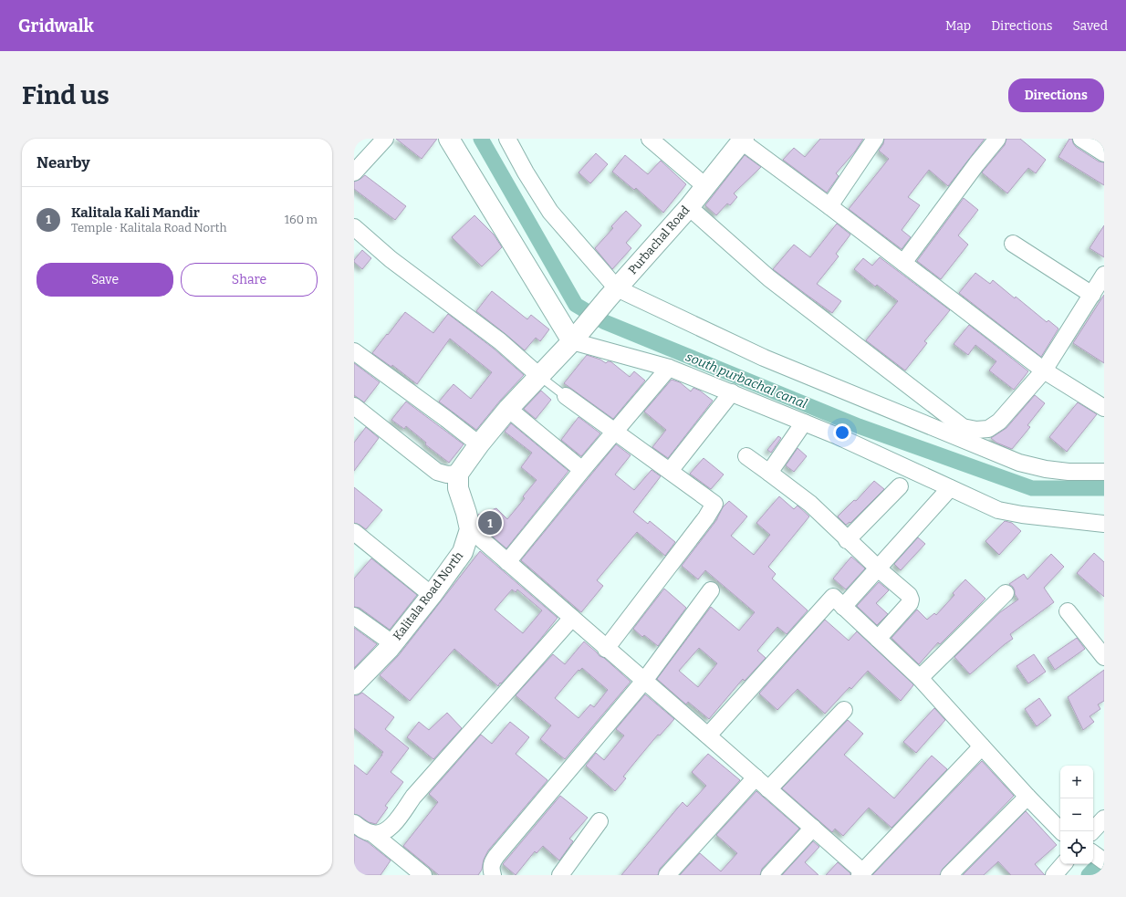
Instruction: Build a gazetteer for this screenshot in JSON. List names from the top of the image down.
{
  "streets": {
    "street": ["Purbachal Road", "Kalitala Road North"]
  },
  "water": ["south purbachal canal"],
  "page": {
    "header": "Gridwalk",
    "nav": ["Map", "Directions", "Saved"],
    "buttons": [
      "Directions",
      ["Save", "Share"]
    ],
    "title": "Find us",
    "heading": "Nearby",
    "list": [
      {
        "mark": "1",
        "name": "Kalitala Kali Mandir",
        "note": "Temple · Kalitala Road North",
        "value": "160 m"
      }
    ],
    "pins": "1",
    "map_buttons": ["+", "−"]
  }
}
